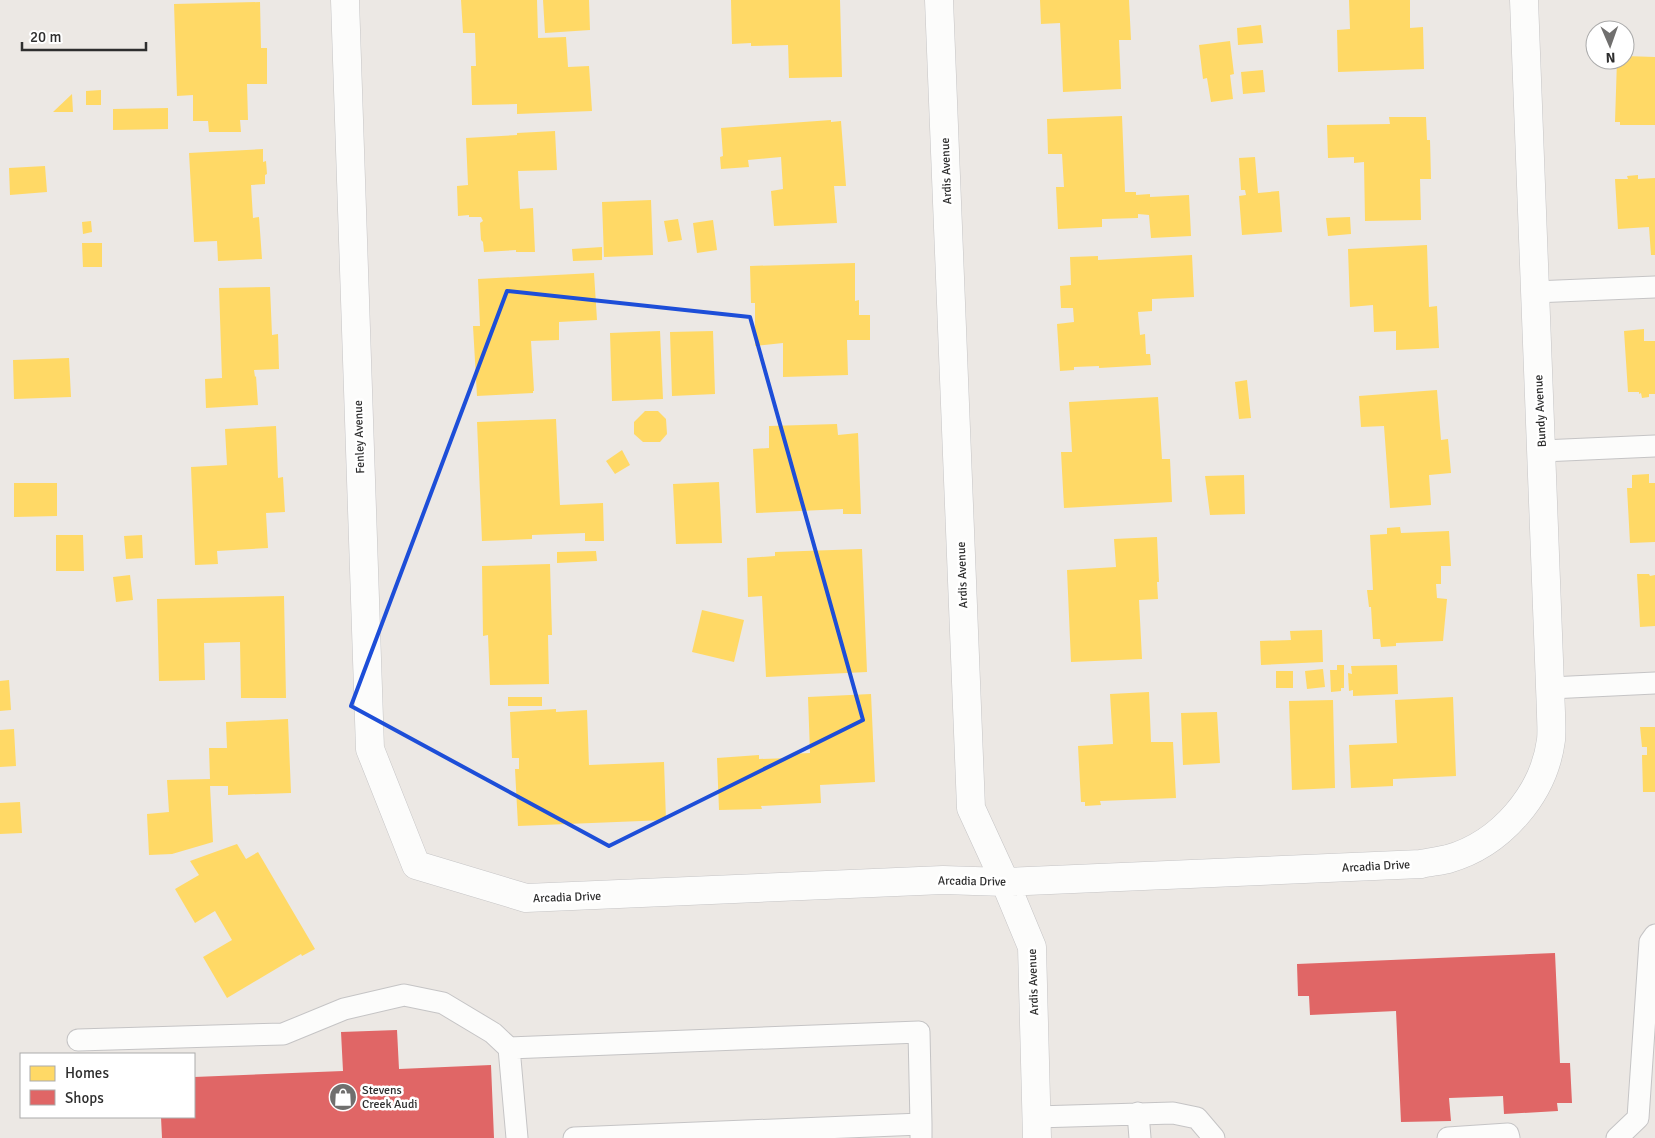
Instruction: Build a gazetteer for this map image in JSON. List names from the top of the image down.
{
  "streets": {
    "street": [
      "Ardis Avenue",
      "Bundy Avenue",
      "Fenley Avenue",
      "Arcadia Drive"
    ]
  },
  "crossings": [
    ["Ardis Avenue", "Arcadia Drive"],
    ["Bundy Avenue", "Arcadia Drive"],
    ["Fenley Avenue", "Arcadia Drive"]
  ],
  "places": {
    "shop": ["Stevens Creek Audi"]
  },
  "legend": ["Homes", "Shops"],
  "scale_bar": "20 m",
  "north": "bottom"
}
